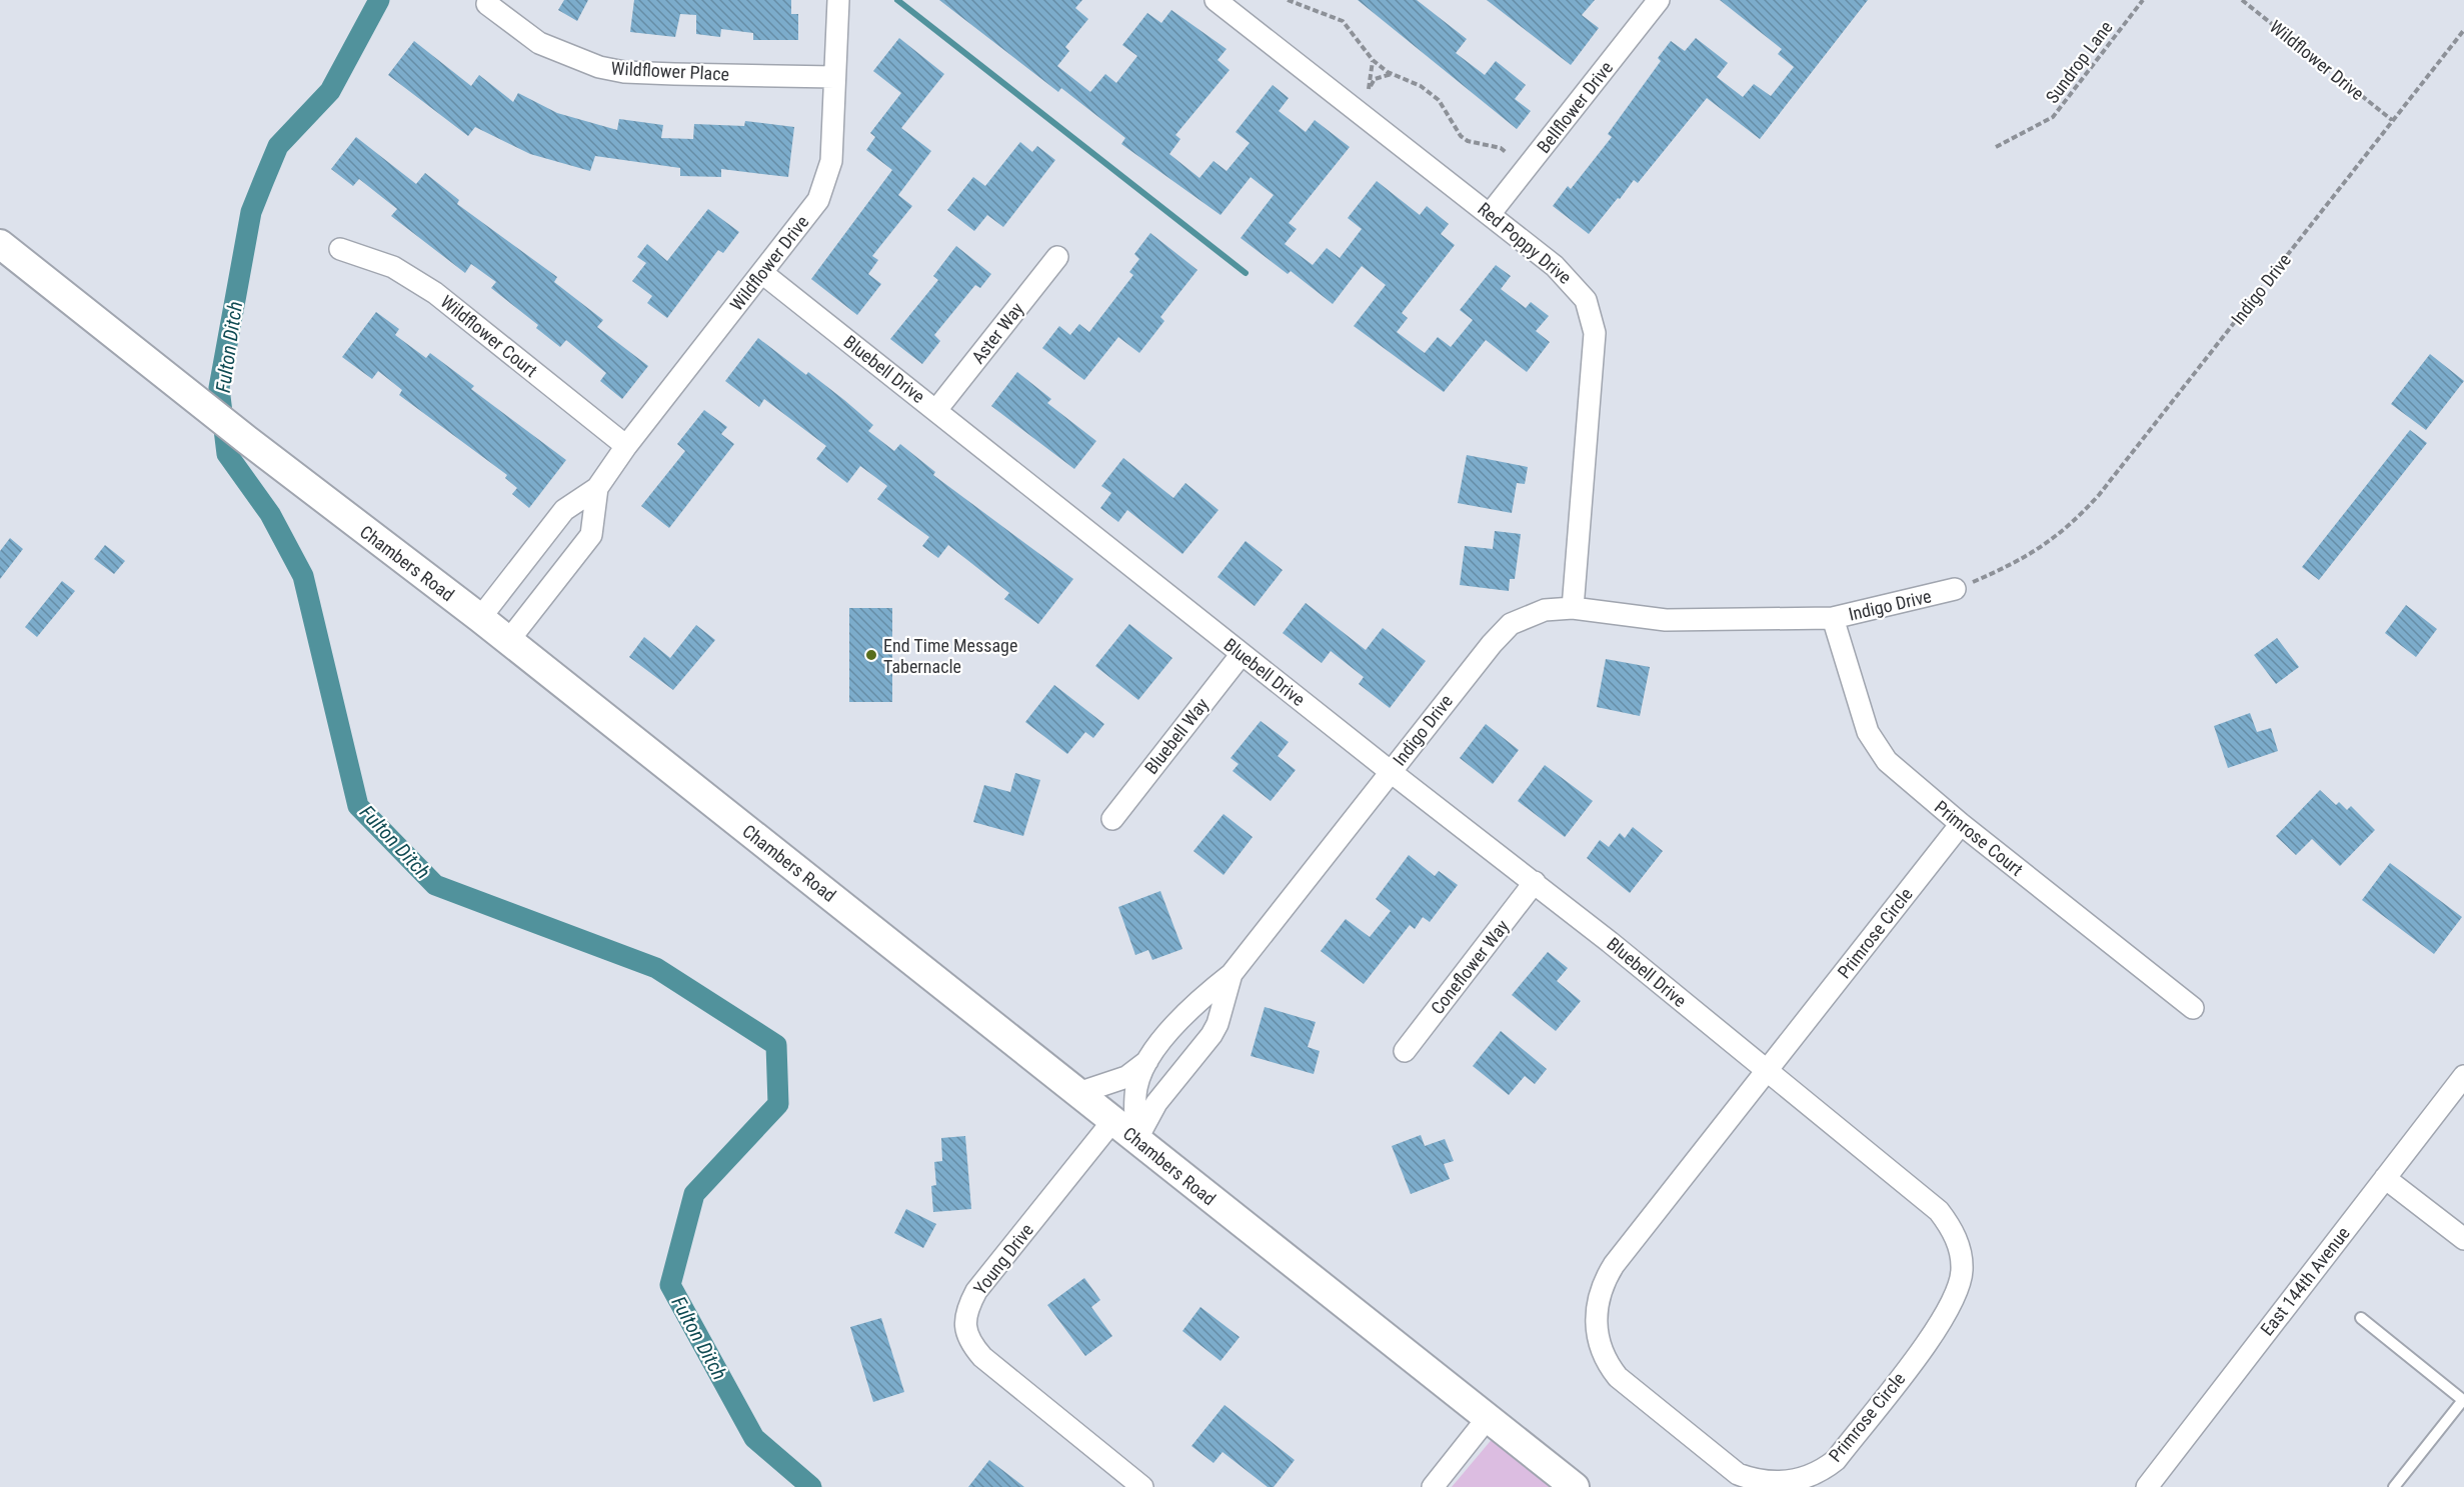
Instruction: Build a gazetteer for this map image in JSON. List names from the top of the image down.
{
  "streets": {
    "street": [
      "Wildflower Drive",
      "Wildflower Place",
      "Bellflower Drive",
      "Red Poppy Drive",
      "Indigo Drive",
      "Aster Way",
      "Wildflower Court",
      "Bluebell Drive",
      "Chambers Road",
      "Bluebell Way",
      "Primrose Court",
      "Primrose Circle",
      "Coneflower Way",
      "Young Drive",
      "East 144th Avenue"
    ],
    "path": ["Sundrop Lane"]
  },
  "crossings": [
    ["Wildflower Drive", "Wildflower Place"],
    ["Wildflower Drive", "Indigo Drive"],
    ["Wildflower Drive", "Wildflower Court"],
    ["Wildflower Drive", "Bluebell Drive"],
    ["Wildflower Drive", "Chambers Road"],
    ["Bellflower Drive", "Red Poppy Drive"],
    ["Red Poppy Drive", "Indigo Drive"],
    ["Indigo Drive", "Bluebell Drive"],
    ["Indigo Drive", "Chambers Road"],
    ["Indigo Drive", "Primrose Court"],
    ["Aster Way", "Bluebell Drive"],
    ["Bluebell Drive", "Bluebell Way"],
    ["Bluebell Drive", "Primrose Circle"],
    ["Bluebell Drive", "Coneflower Way"],
    ["Chambers Road", "Young Drive"],
    ["Primrose Court", "Primrose Circle"]
  ],
  "water": ["Fulton Ditch"],
  "places": ["End Time Message Tabernacle"]
}
